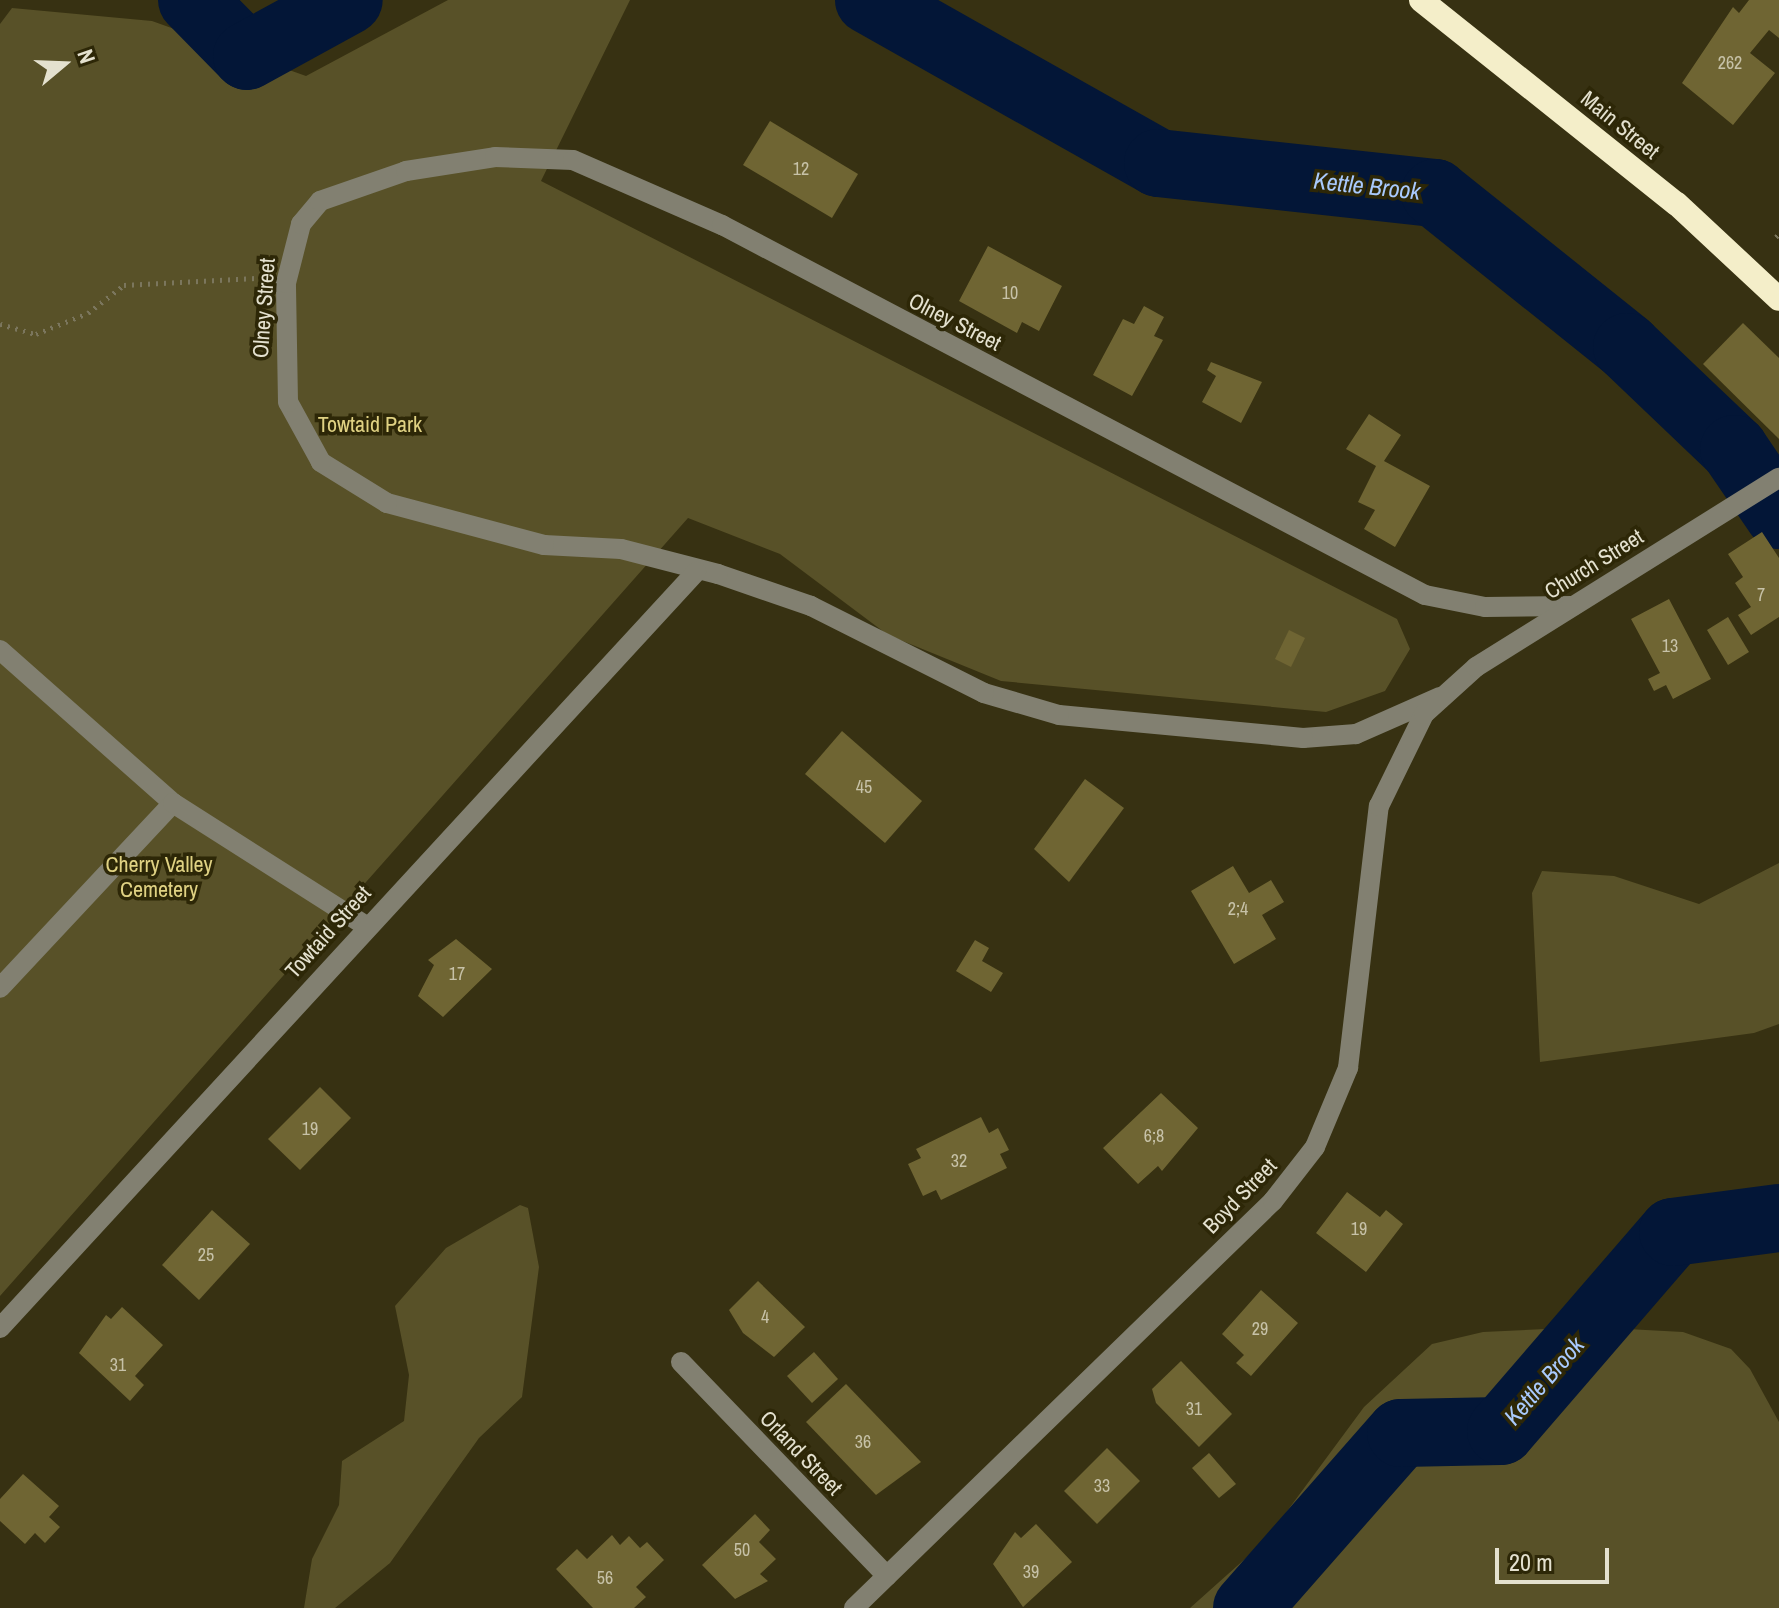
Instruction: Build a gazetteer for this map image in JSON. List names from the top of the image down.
{
  "streets": {
    "highway": ["Main Street"],
    "street": [
      "Olney Street",
      "Church Street",
      "Towtaid Street",
      "Boyd Street",
      "Orland Street"
    ]
  },
  "crossings": [
    ["Olney Street", "Church Street"],
    ["Olney Street", "Towtaid Street"],
    ["Olney Street", "Boyd Street"],
    ["Church Street", "Boyd Street"],
    ["Boyd Street", "Orland Street"]
  ],
  "water": ["Kettle Brook"],
  "parks": ["Towtaid Park", "Cherry Valley Cemetery"],
  "house_numbers": [
    "262",
    "12",
    "10",
    "7",
    "13",
    "45",
    "2;4",
    "17",
    "19",
    "6;8",
    "32",
    "19",
    "25",
    "4",
    "29",
    "31",
    "31",
    "36",
    "33",
    "50",
    "39",
    "56"
  ],
  "scale_bar": "20 m",
  "north": "right"
}
